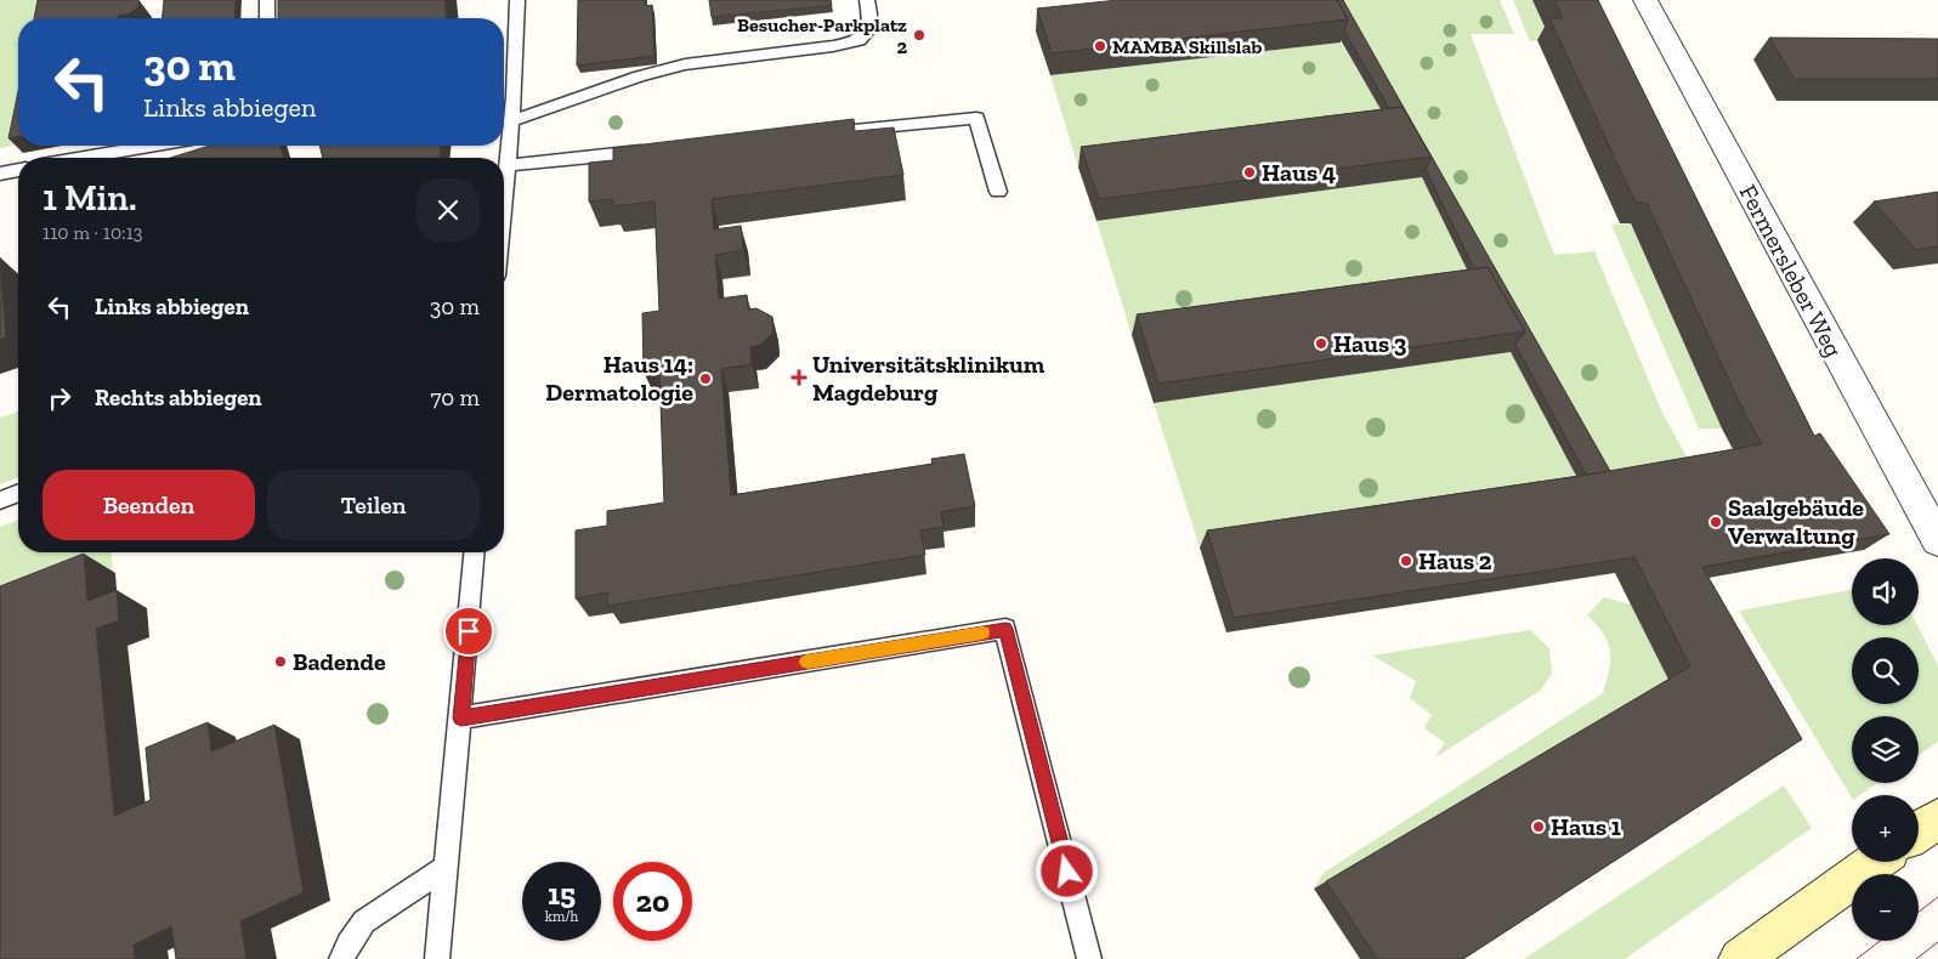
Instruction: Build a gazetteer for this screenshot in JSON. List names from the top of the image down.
{
  "streets": {
    "street": ["Fermersleber Weg"]
  },
  "places": {
    "other": [
      "Besucher-Parkplatz 2",
      "MAMBA Skillslab",
      "Haus 4",
      "Haus 3",
      "Haus 14: Dermatologie",
      "Saalgebäude Verwaltung",
      "Haus 2",
      "Badende",
      "Haus 1"
    ],
    "health": ["Universitätsklinikum Magdeburg"]
  },
  "page": {
    "turn": ["30 m", "Links abbiegen"],
    "heading": ["1 Min.", "110 m · 10:13"],
    "list": [
      {
        "name": "Links abbiegen",
        "value": "30 m"
      },
      {
        "name": "Rechts abbiegen",
        "value": "70 m"
      }
    ],
    "buttons": ["Beenden", "Teilen"],
    "map_buttons": ["+", "−"],
    "speed": "15 km/h",
    "limit": "20"
  }
}
